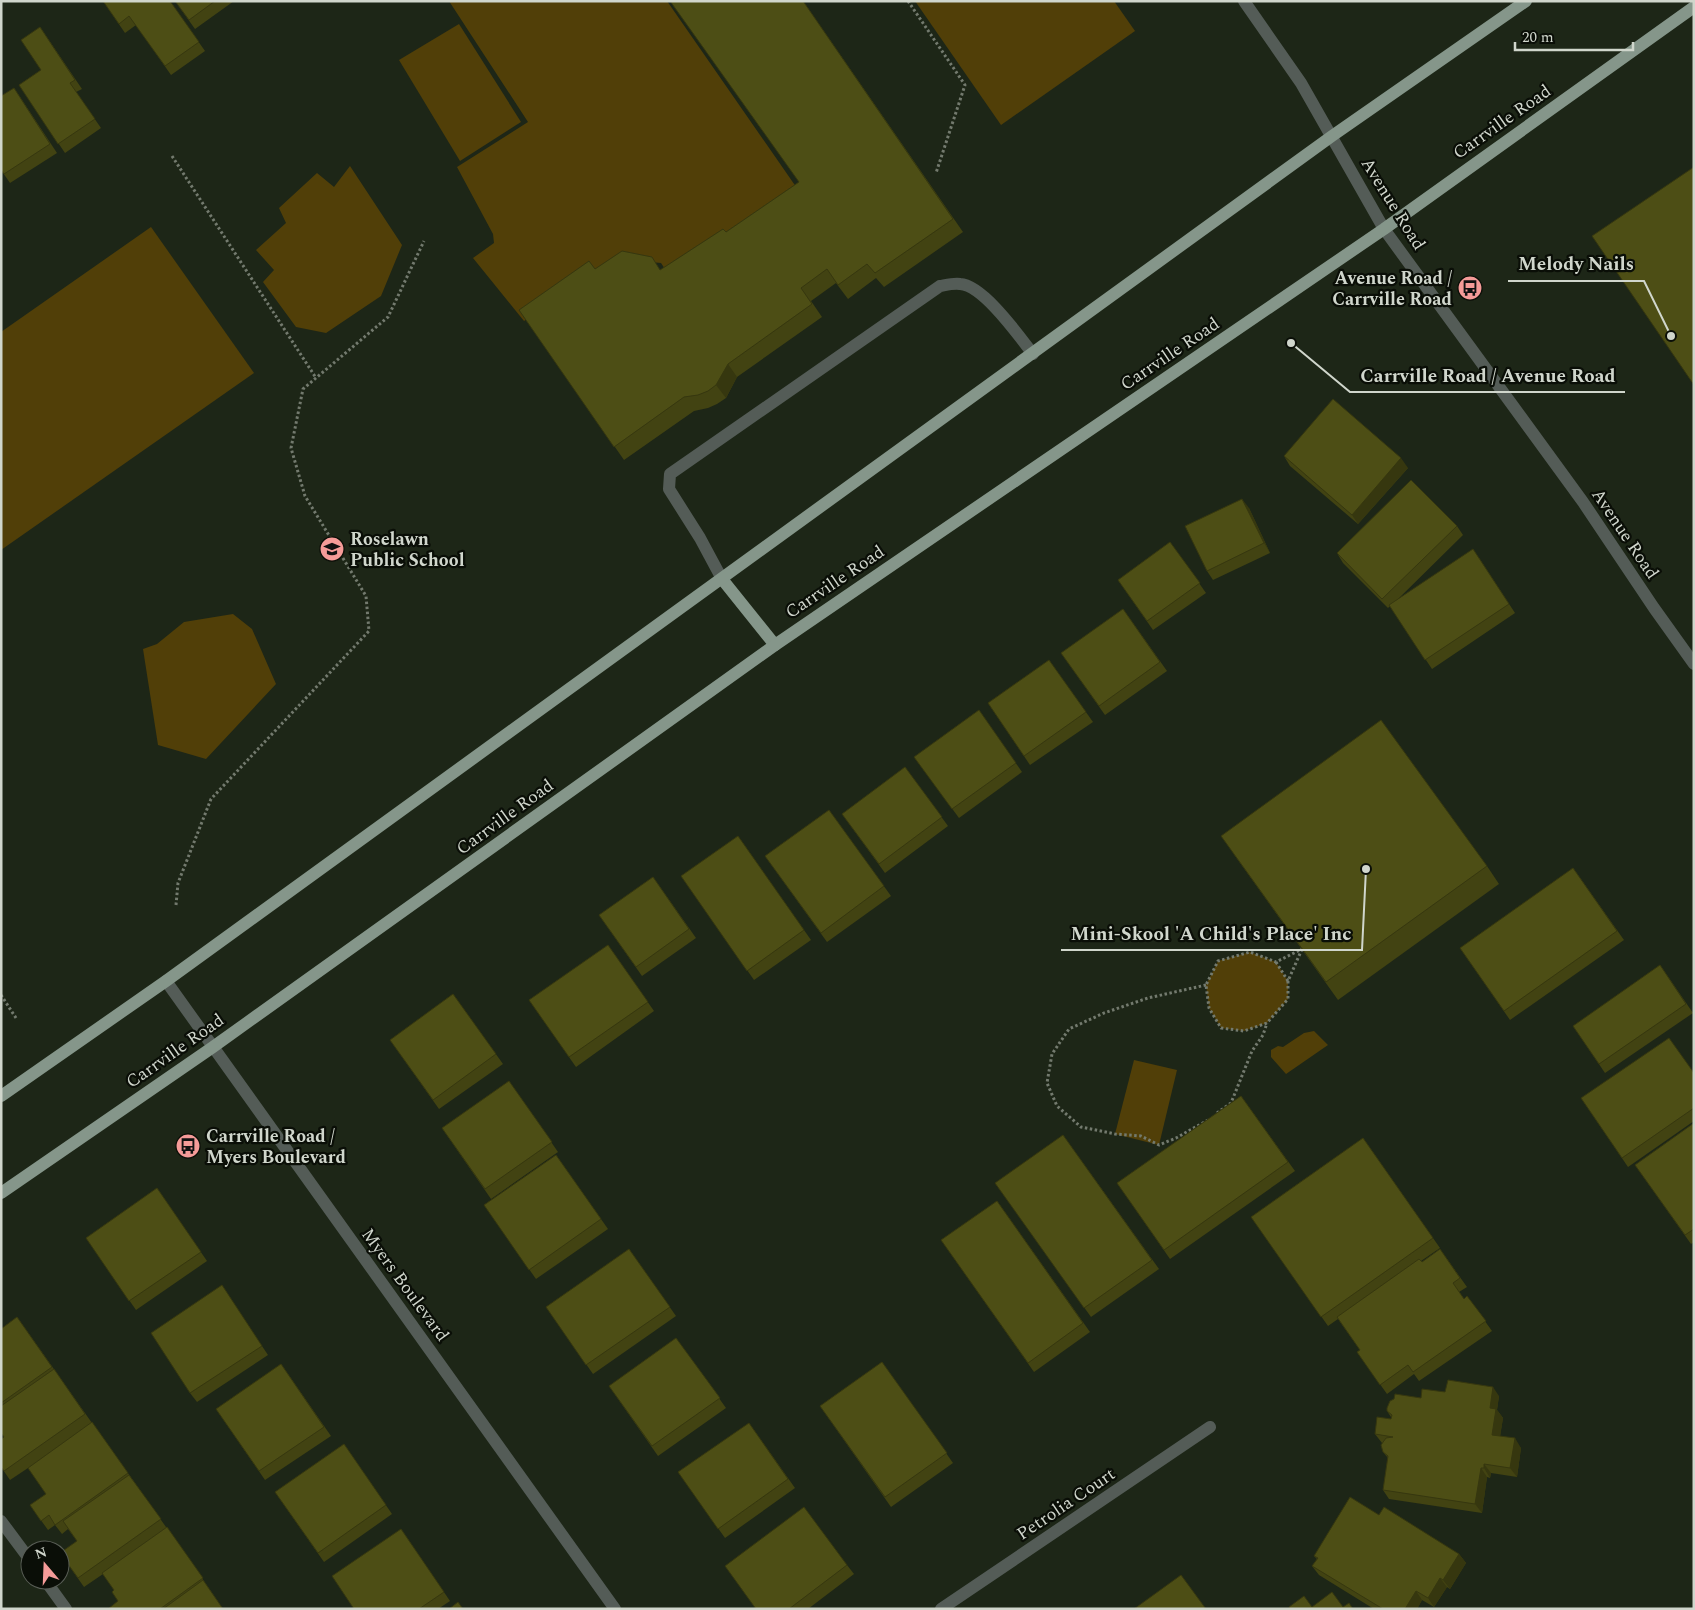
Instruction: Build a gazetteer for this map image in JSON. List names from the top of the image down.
{
  "streets": {
    "main road": ["Carrville Road"],
    "street": ["Avenue Road", "Myers Boulevard", "Petrolia Court"]
  },
  "crossings": [
    ["Carrville Road", "Avenue Road"],
    ["Carrville Road", "Myers Boulevard"]
  ],
  "places": {
    "bus stop": ["Avenue Road / Carrville Road", "Carrville Road / Myers Boulevard"],
    "other": ["Melody Nails", "Carrville Road / Avenue Road", "Mini-Skool 'A Child's Place' Inc"],
    "school or university": ["Roselawn Public School"]
  },
  "scale_bar": "20 m",
  "north": "top"
}
